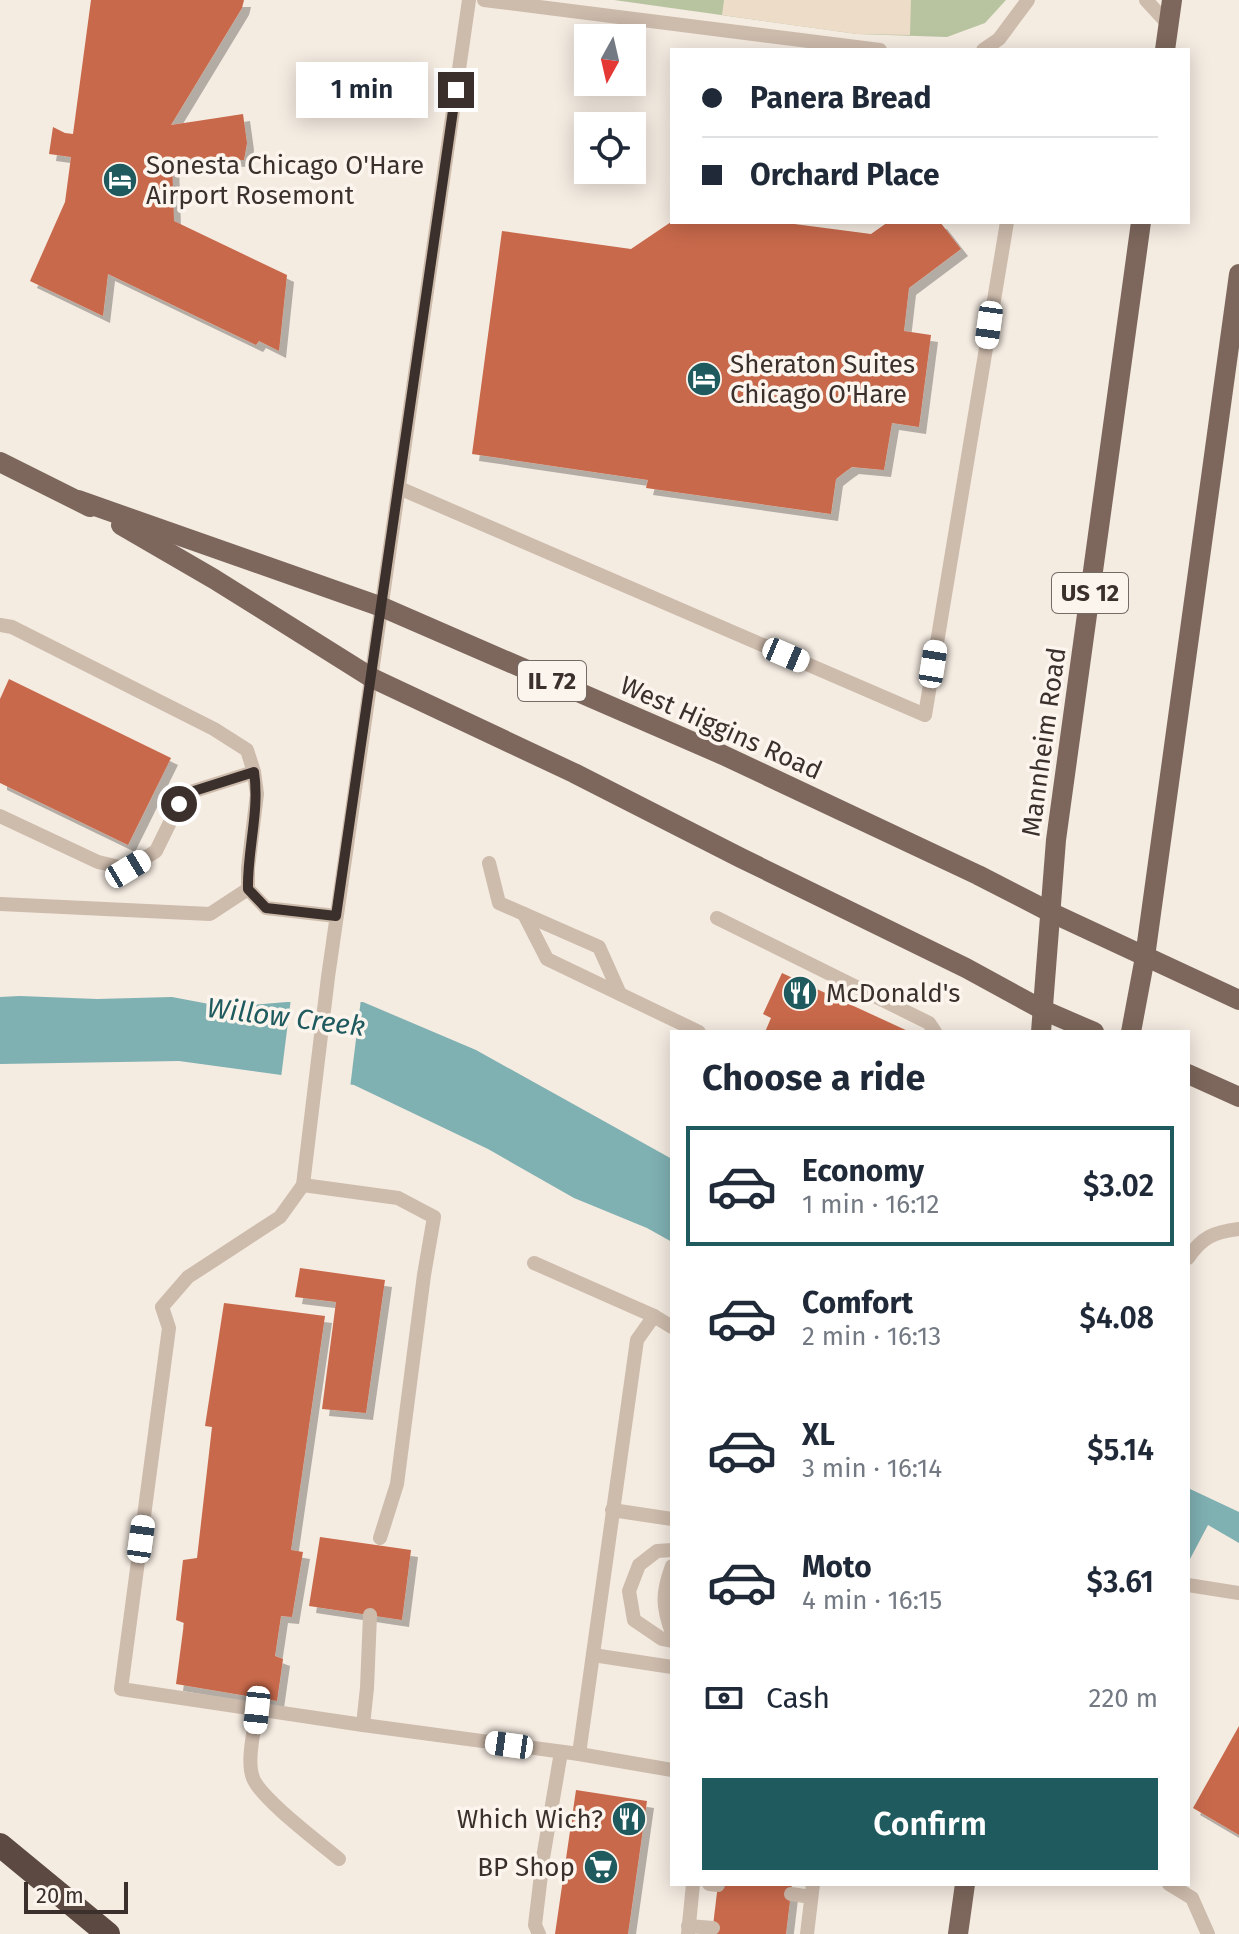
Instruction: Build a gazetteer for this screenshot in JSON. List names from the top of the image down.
{
  "streets": {
    "main road": [
      "US 12",
      "IL 72",
      "West Higgins Road",
      "Mannheim Road"
    ]
  },
  "crossings": [
    ["West Higgins Road", "Mannheim Road"]
  ],
  "water": ["Willow Creek"],
  "places": {
    "hotel": ["Sonesta Chicago O'Hare Airport Rosemont", "Sheraton Suites Chicago O'Hare"],
    "restaurant": ["McDonald's", "Which Wich?"],
    "supermarket": ["BP Shop"]
  },
  "scale_bar": "20 m",
  "north": "bottom",
  "page": {
    "banner": ["Panera Bread", "Orchard Place"],
    "bubble": "1 min",
    "heading": "Choose a ride",
    "list": [
      {
        "name": "Economy",
        "note": "1 min · 16:12",
        "value": "$3.02"
      },
      {
        "name": "Comfort",
        "note": "2 min · 16:13",
        "value": "$4.08"
      },
      {
        "name": "XL",
        "note": "3 min · 16:14",
        "value": "$5.14"
      },
      {
        "name": "Moto",
        "note": "4 min · 16:15",
        "value": "$3.61"
      }
    ],
    "pay": ["Cash", "220 m"],
    "buttons": "Confirm",
    "scale": "20 m"
  }
}
